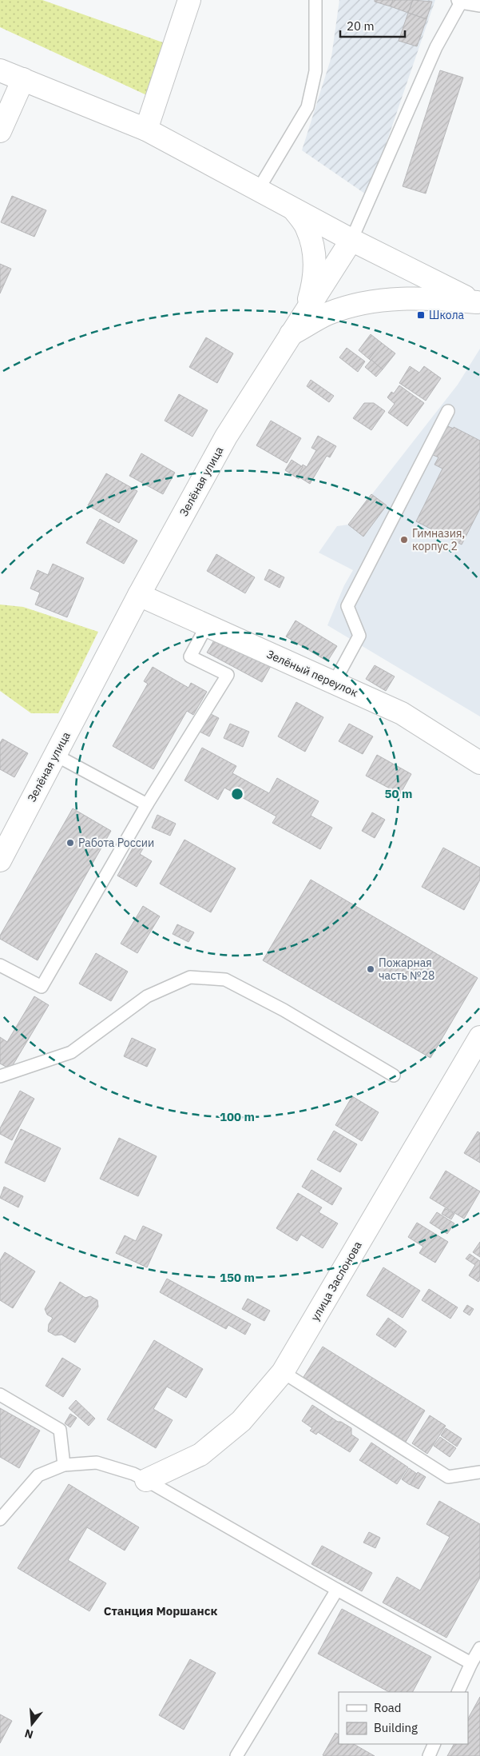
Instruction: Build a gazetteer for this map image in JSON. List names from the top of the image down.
{
  "streets": {
    "street": ["Зелёная улица", "Зелёный переулок", "улица Заслонова"]
  },
  "crossings": [
    ["Зелёная улица", "Зелёный переулок"]
  ],
  "districts": ["Станция Моршанск"],
  "places": {
    "transit": ["Школа"],
    "other": ["Гимназия, корпус 2", "Работа России", "Пожарная часть №28"]
  },
  "legend": ["Road", "Building"],
  "scale_bar": "20 m",
  "north": "bottom",
  "rings": ["50 m", "100 m", "150 m"]
}
